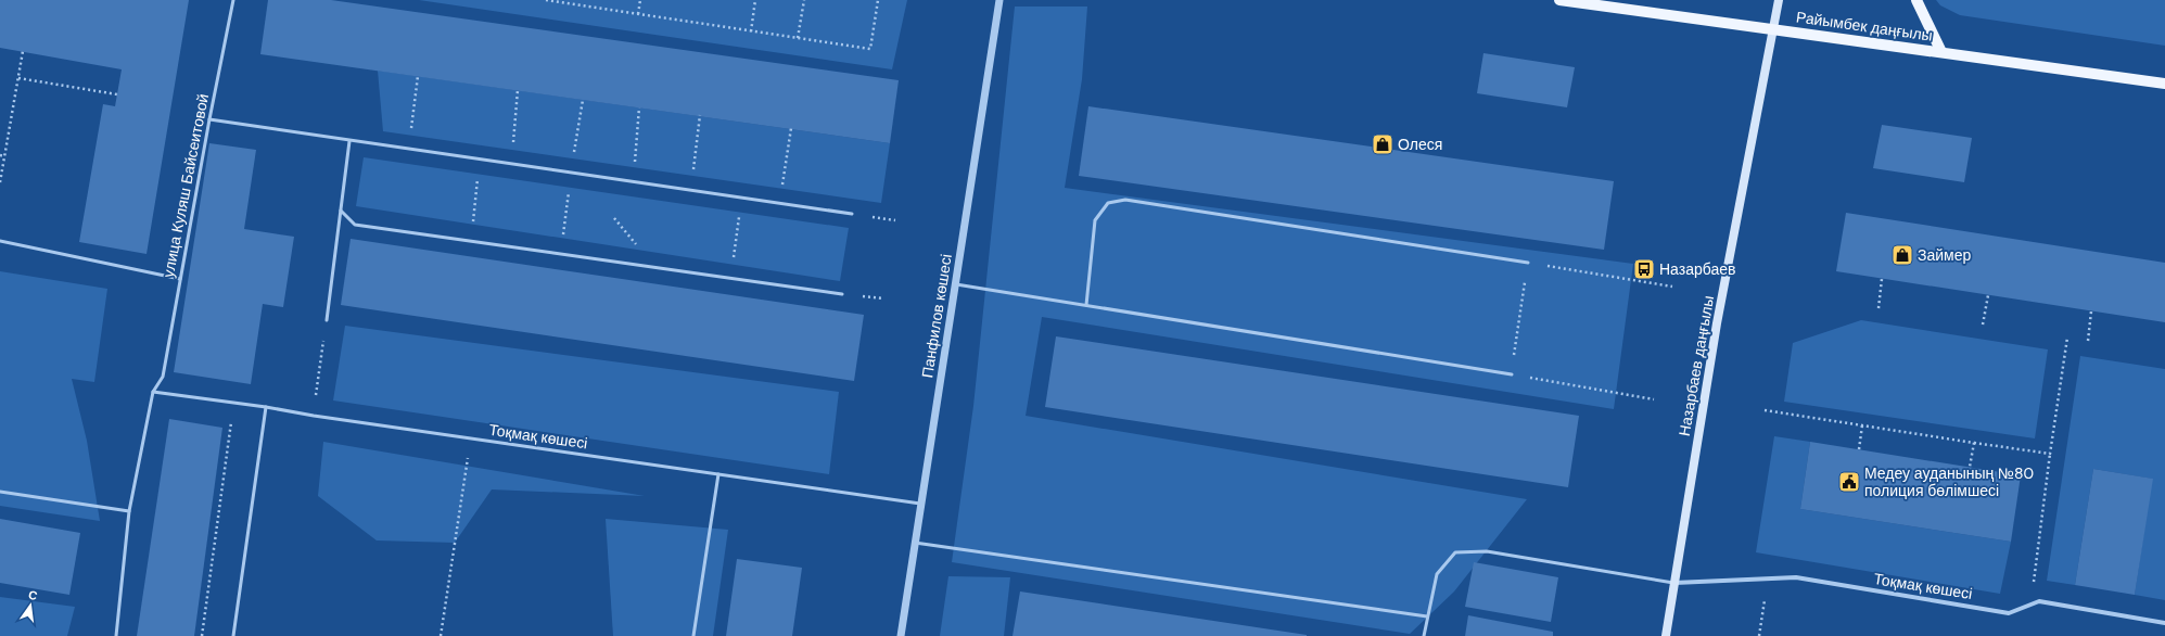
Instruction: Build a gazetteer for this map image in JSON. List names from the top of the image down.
{
  "streets": {
    "main road": ["Райымбек даңғылы", "Назарбаев даңғылы"],
    "street": ["Панфилов көшесі", "Тоқмақ көшесі"],
    "lane": ["улица Куляш Байсеитовой"]
  },
  "crossings": [
    ["Райымбек даңғылы", "Назарбаев даңғылы"],
    ["улица Куляш Байсеитовой", "Тоқмақ көшесі"],
    ["Панфилов көшесі", "Тоқмақ көшесі"],
    ["Назарбаев даңғылы", "Тоқмақ көшесі"]
  ],
  "places": {
    "shop": ["Олеся", "Займер"],
    "bus stop": ["Назарбаев"],
    "public building": ["Медеу ауданының №80 полиция бөлімшесі"]
  },
  "north": "top"
}
